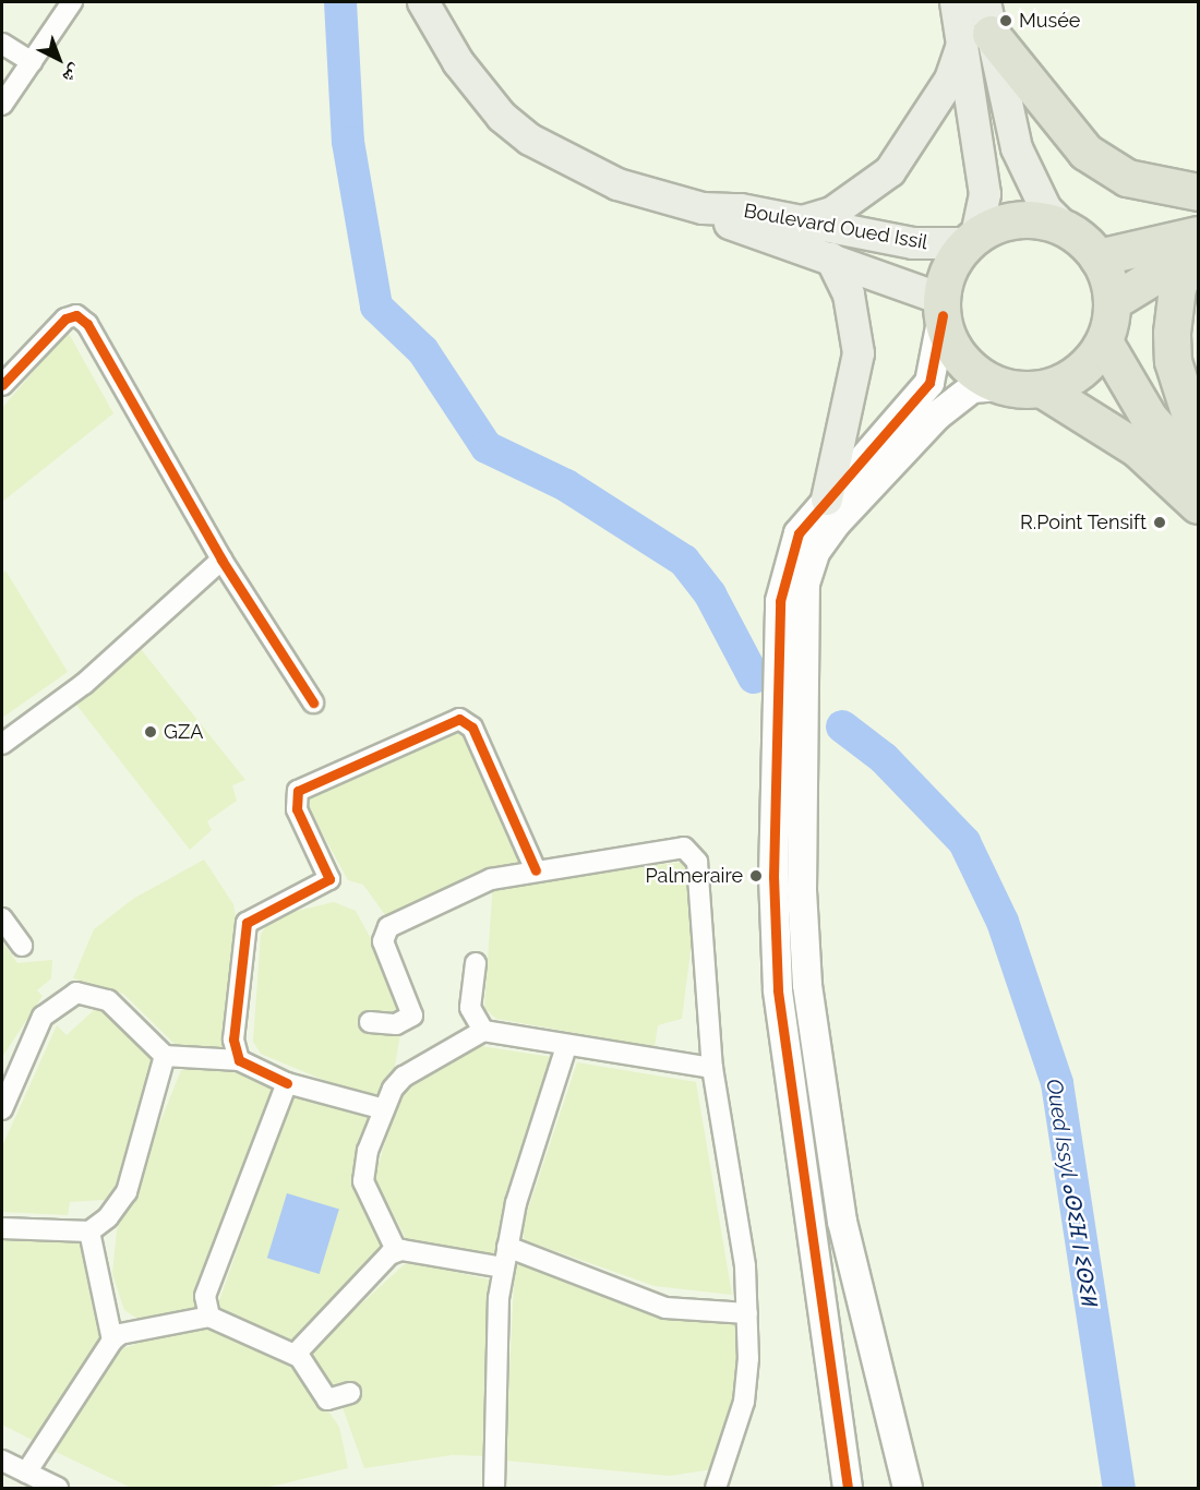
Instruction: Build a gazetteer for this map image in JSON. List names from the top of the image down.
{
  "streets": {
    "main road": ["Boulevard Oued Issil"]
  },
  "water": ["Oued Issyl ⴰⵙⵉⴼ ⵏ ⵉⵙⵉⵍ"],
  "places": [
    "Musée",
    "R.Point Tensift",
    "GZA",
    "Palmeraire"
  ],
  "north": "bottom right"
}
